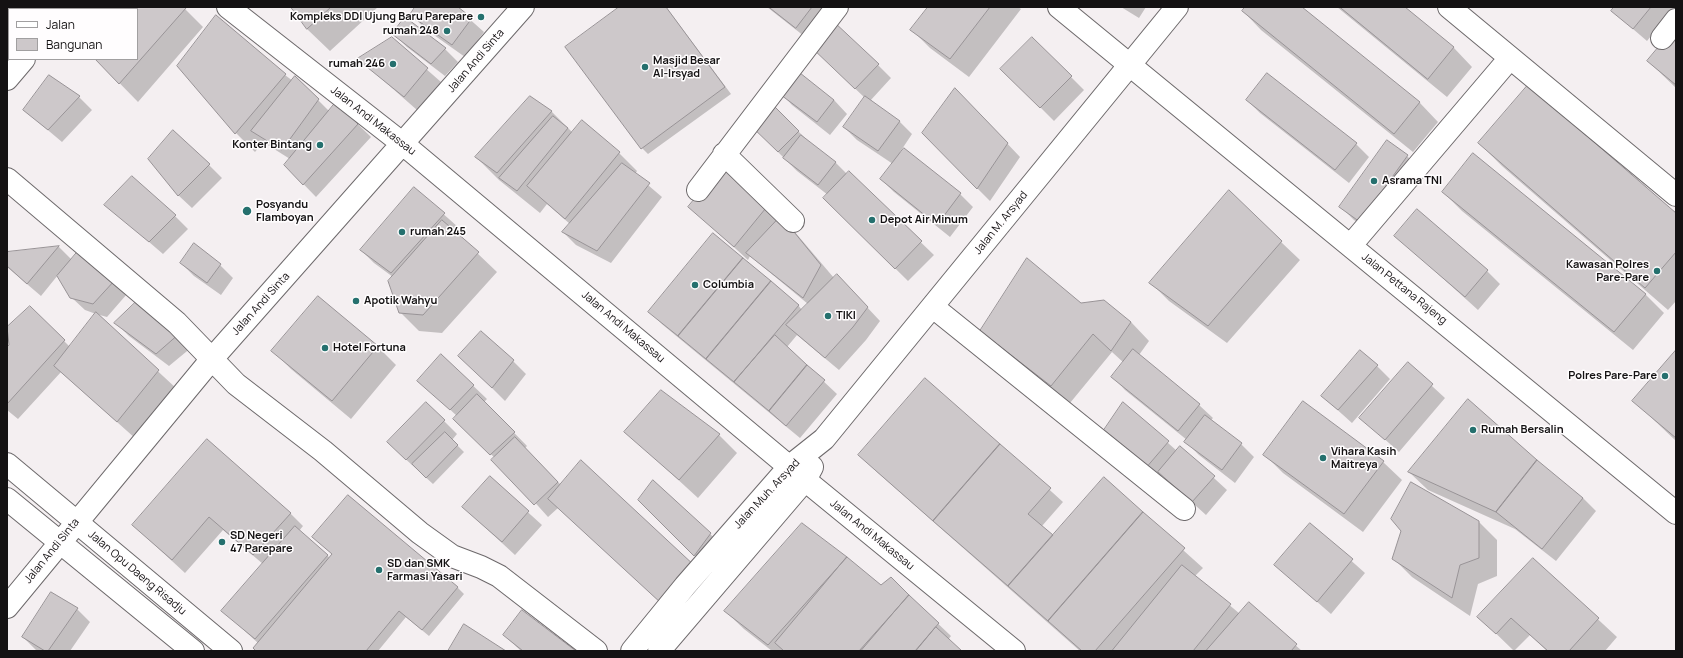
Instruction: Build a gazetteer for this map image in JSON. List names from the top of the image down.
{
  "streets": {
    "street": [
      "Jalan Andi Sinta",
      "Jalan Andi Makassau",
      "Jalan M. Arsyad",
      "Jalan Pettana Rajeng",
      "Jalan Muh. Arsyad",
      "Jalan Opu Daeng Risadju"
    ]
  },
  "crossings": [
    ["Jalan Andi Sinta", "Jalan Andi Makassau"],
    ["Jalan Andi Sinta", "Jalan Opu Daeng Risadju"],
    ["Jalan Andi Makassau", "Jalan Muh. Arsyad"],
    ["Jalan M. Arsyad", "Jalan Pettana Rajeng"],
    ["Jalan M. Arsyad", "Jalan Muh. Arsyad"]
  ],
  "places": [
    "Kompleks DDI Ujung Baru Parepare",
    "rumah 248",
    "rumah 246",
    "Masjid Besar Al-Irsyad",
    "Konter Bintang",
    "Asrama TNI",
    "Posyandu Flamboyan",
    "Depot Air Minum",
    "rumah 245",
    "Kawasan Polres Pare-Pare",
    "Columbia",
    "Apotik Wahyu",
    "TIKI",
    "Hotel Fortuna",
    "Polres Pare-Pare",
    "Rumah Bersalin",
    "Vihara Kasih Maitreya",
    "SD Negeri 47 Parepare",
    "SD dan SMK Farmasi Yasari"
  ],
  "legend": ["Jalan", "Bangunan"]
}
